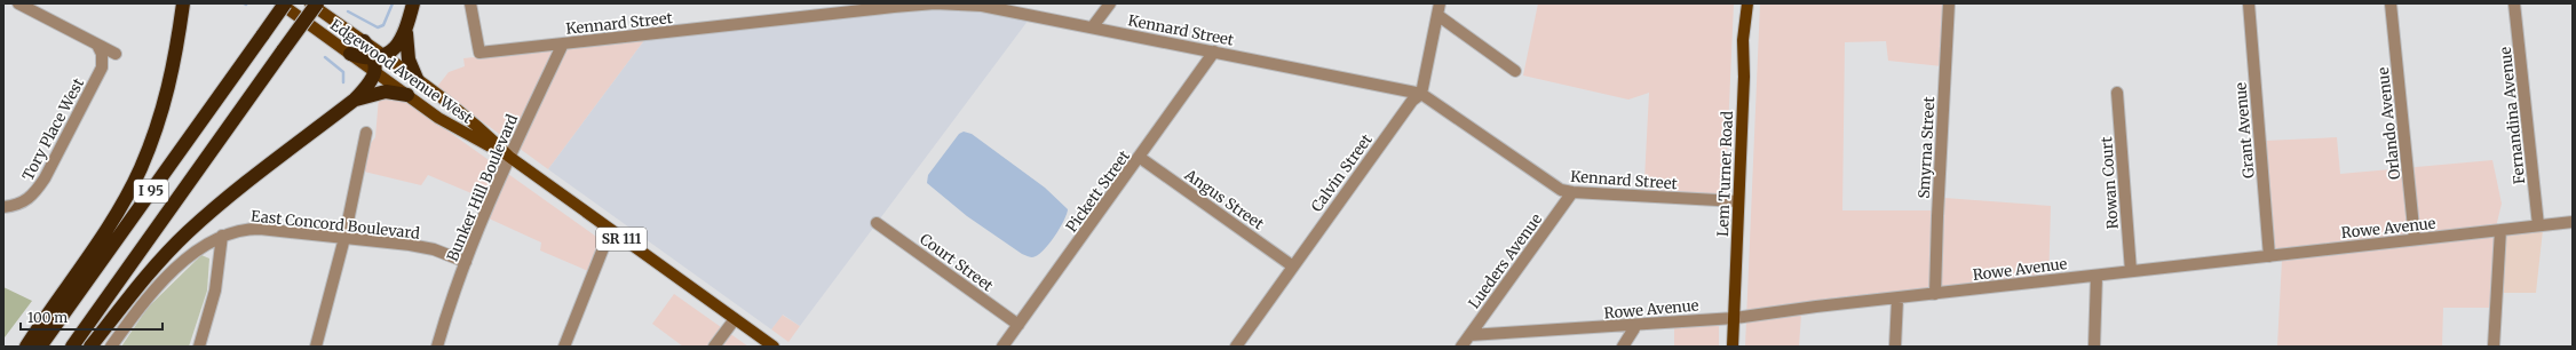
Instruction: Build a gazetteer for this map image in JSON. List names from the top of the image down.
{
  "streets": {
    "highway": ["I 95"],
    "main road": ["Edgewood Avenue West", "Lem Turner Road", "SR 111"],
    "street": [
      "Kennard Street",
      "Fernandina Avenue",
      "Orlando Avenue",
      "Tory Place West",
      "Grant Avenue",
      "Smyrna Street",
      "Calvin Street",
      "Rowan Court",
      "Bunker Hill Boulevard",
      "Pickett Street",
      "Angus Street",
      "East Concord Boulevard",
      "Rowe Avenue",
      "Lueders Avenue",
      "Court Street"
    ]
  },
  "crossings": [
    ["Kennard Street", "Calvin Street"],
    ["Kennard Street", "Lem Turner Road"],
    ["Kennard Street", "Bunker Hill Boulevard"],
    ["Kennard Street", "Pickett Street"],
    ["Kennard Street", "Lueders Avenue"],
    ["Edgewood Avenue West", "Bunker Hill Boulevard"],
    ["Fernandina Avenue", "Rowe Avenue"],
    ["Orlando Avenue", "Rowe Avenue"],
    ["Grant Avenue", "Rowe Avenue"],
    ["Smyrna Street", "Rowe Avenue"],
    ["Calvin Street", "Angus Street"],
    ["Lem Turner Road", "Rowe Avenue"],
    ["Rowan Court", "Rowe Avenue"],
    ["Bunker Hill Boulevard", "East Concord Boulevard"],
    ["Pickett Street", "Angus Street"],
    ["Pickett Street", "Court Street"],
    ["Rowe Avenue", "Lueders Avenue"]
  ],
  "scale_bar": "100 m"
}
